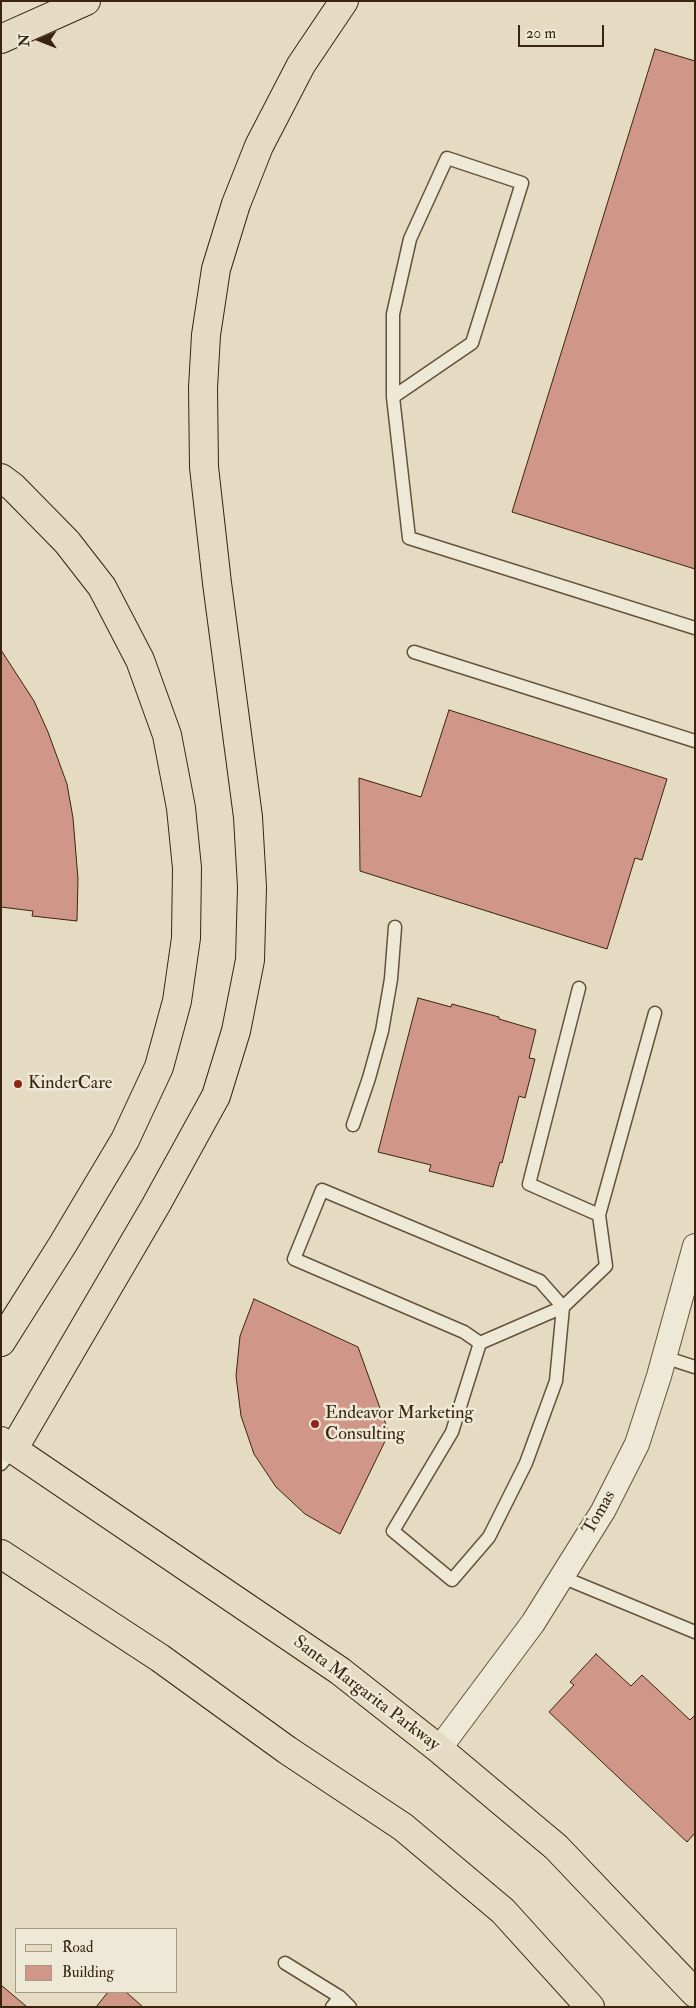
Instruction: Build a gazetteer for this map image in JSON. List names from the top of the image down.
{
  "streets": {
    "main road": ["Santa Margarita Parkway"],
    "street": ["Tomas"]
  },
  "crossings": [
    ["Tomas", "Santa Margarita Parkway"]
  ],
  "places": ["KinderCare", "Endeavor Marketing Consulting"],
  "legend": ["Road", "Building"],
  "scale_bar": "20 m",
  "north": "left"
}
